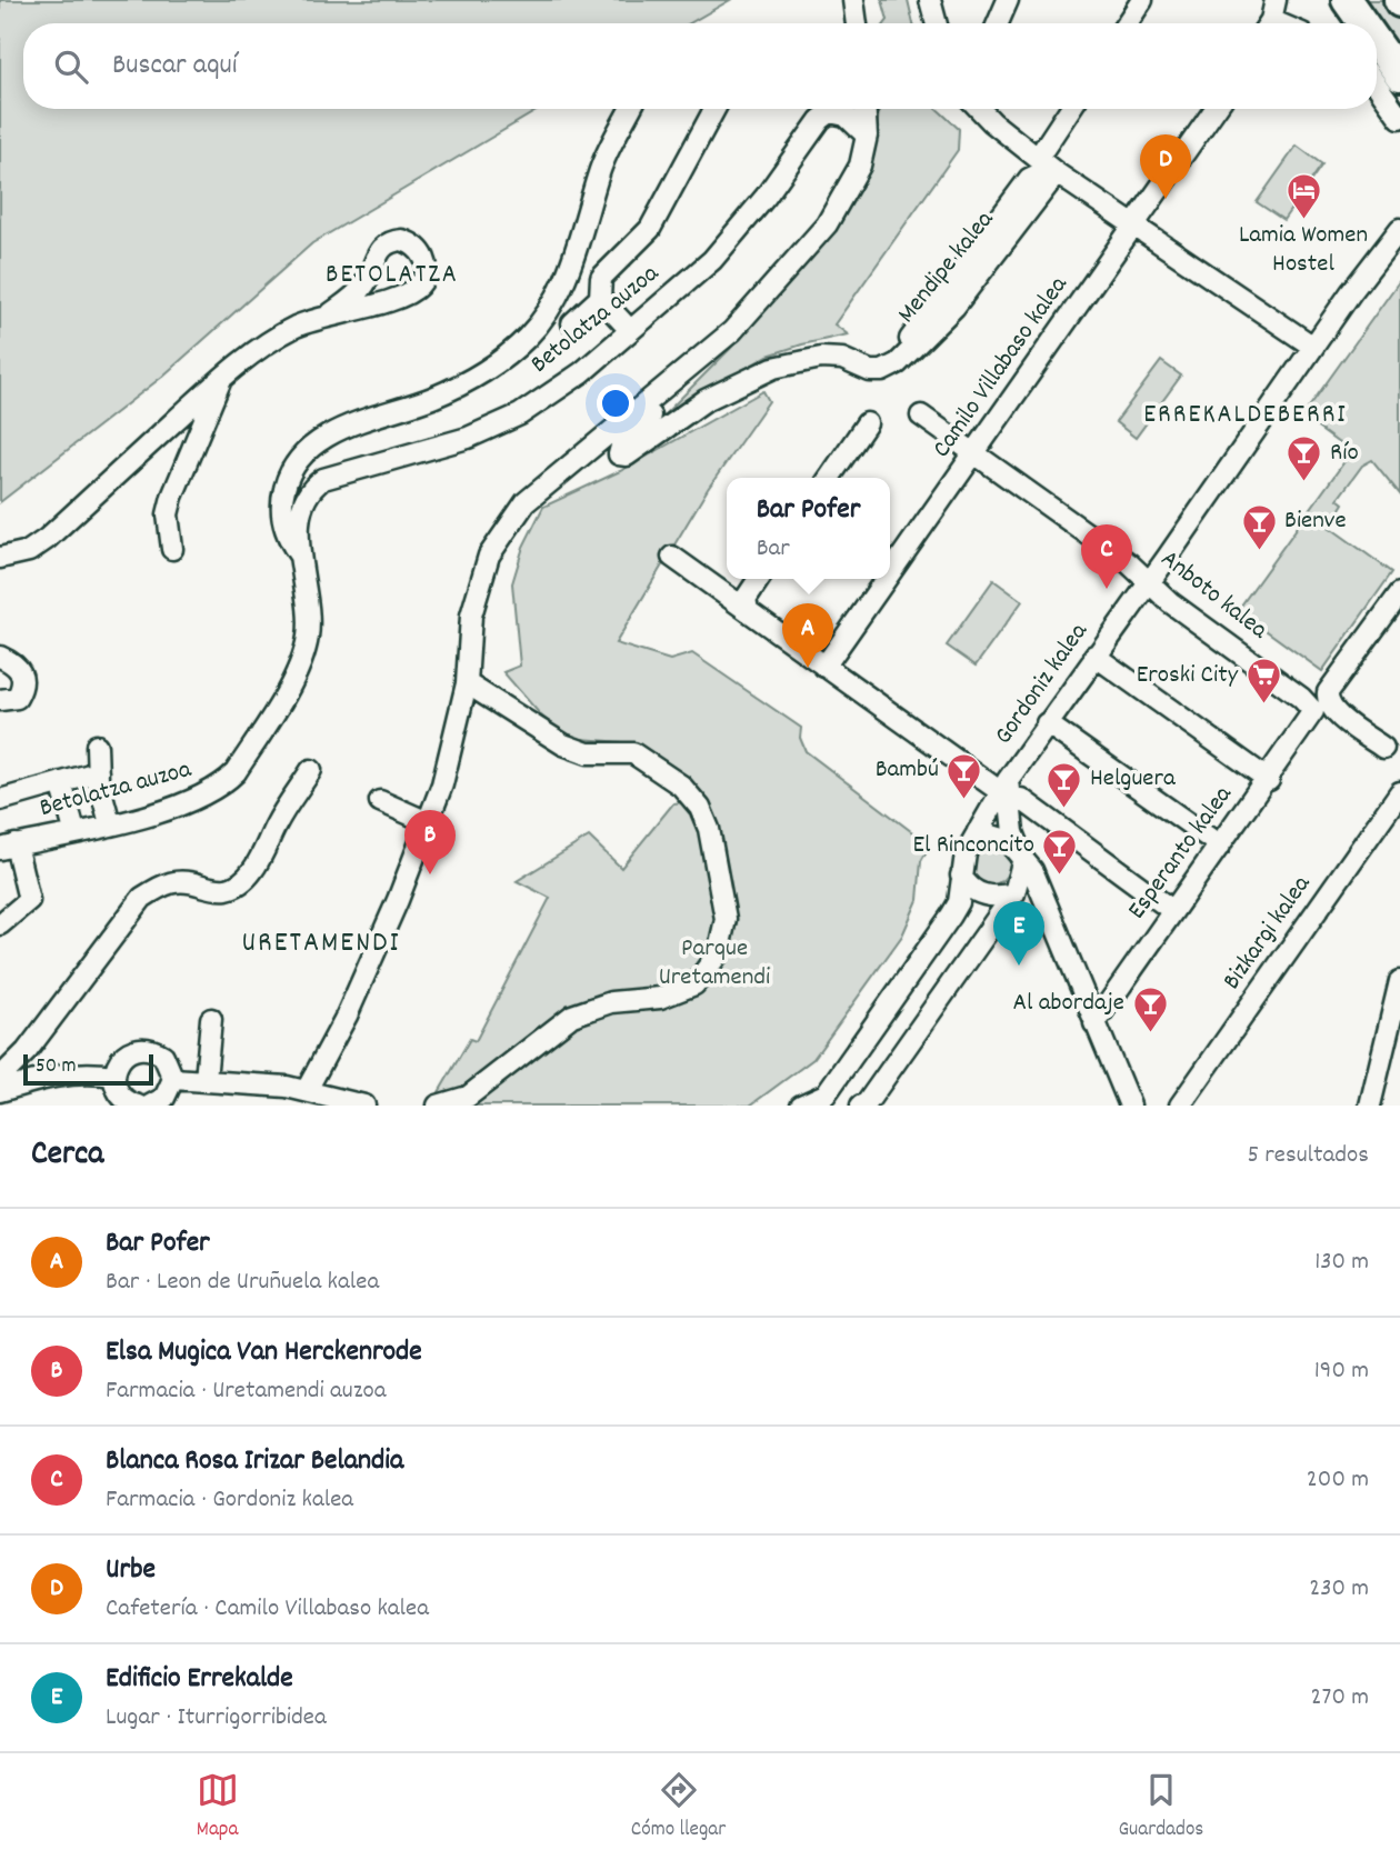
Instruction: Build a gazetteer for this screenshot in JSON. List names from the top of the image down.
{
  "streets": {
    "street": [
      "Mendipe kalea",
      "Betolatza auzoa",
      "Camilo Villabaso kalea",
      "Anboto kalea",
      "Gordoniz kalea",
      "Esperanto kalea",
      "Bizkargi kalea"
    ]
  },
  "crossings": [
    ["Camilo Villabaso kalea", "Anboto kalea"],
    ["Anboto kalea", "Gordoniz kalea"],
    ["Anboto kalea", "Esperanto kalea"]
  ],
  "districts": ["BETOLATZA", "ERREKALDEBERRI", "URETAMENDI"],
  "parks": ["Parque Uretamendi"],
  "places": {
    "hotel": ["Lamia Women Hostel"],
    "bar": [
      "Río",
      "Bienve",
      "Bambú",
      "Helguera",
      "El Rinconcito",
      "Al abordaje"
    ],
    "supermarket": ["Eroski City"]
  },
  "scale_bar": "50 m",
  "page": {
    "search": "Buscar aquí",
    "pins": [
      "D",
      "C",
      "A",
      "B",
      "E"
    ],
    "popup": ["Bar Pofer", "Bar"],
    "scale": "50 m",
    "heading": ["Cerca", "5 resultados"],
    "list": [
      {
        "mark": "A",
        "name": "Bar Pofer",
        "note": "Bar · Leon de Uruñuela kalea",
        "value": "130 m"
      },
      {
        "mark": "B",
        "name": "Elsa Mugica Van Herckenrode",
        "note": "Farmacia · Uretamendi auzoa",
        "value": "190 m"
      },
      {
        "mark": "C",
        "name": "Blanca Rosa Irizar Belandia",
        "note": "Farmacia · Gordoniz kalea",
        "value": "200 m"
      },
      {
        "mark": "D",
        "name": "Urbe",
        "note": "Cafetería · Camilo Villabaso kalea",
        "value": "230 m"
      },
      {
        "mark": "E",
        "name": "Edificio Errekalde",
        "note": "Lugar · Iturrigorribidea",
        "value": "270 m"
      }
    ],
    "nav": ["Mapa", "Cómo llegar", "Guardados"]
  }
}
